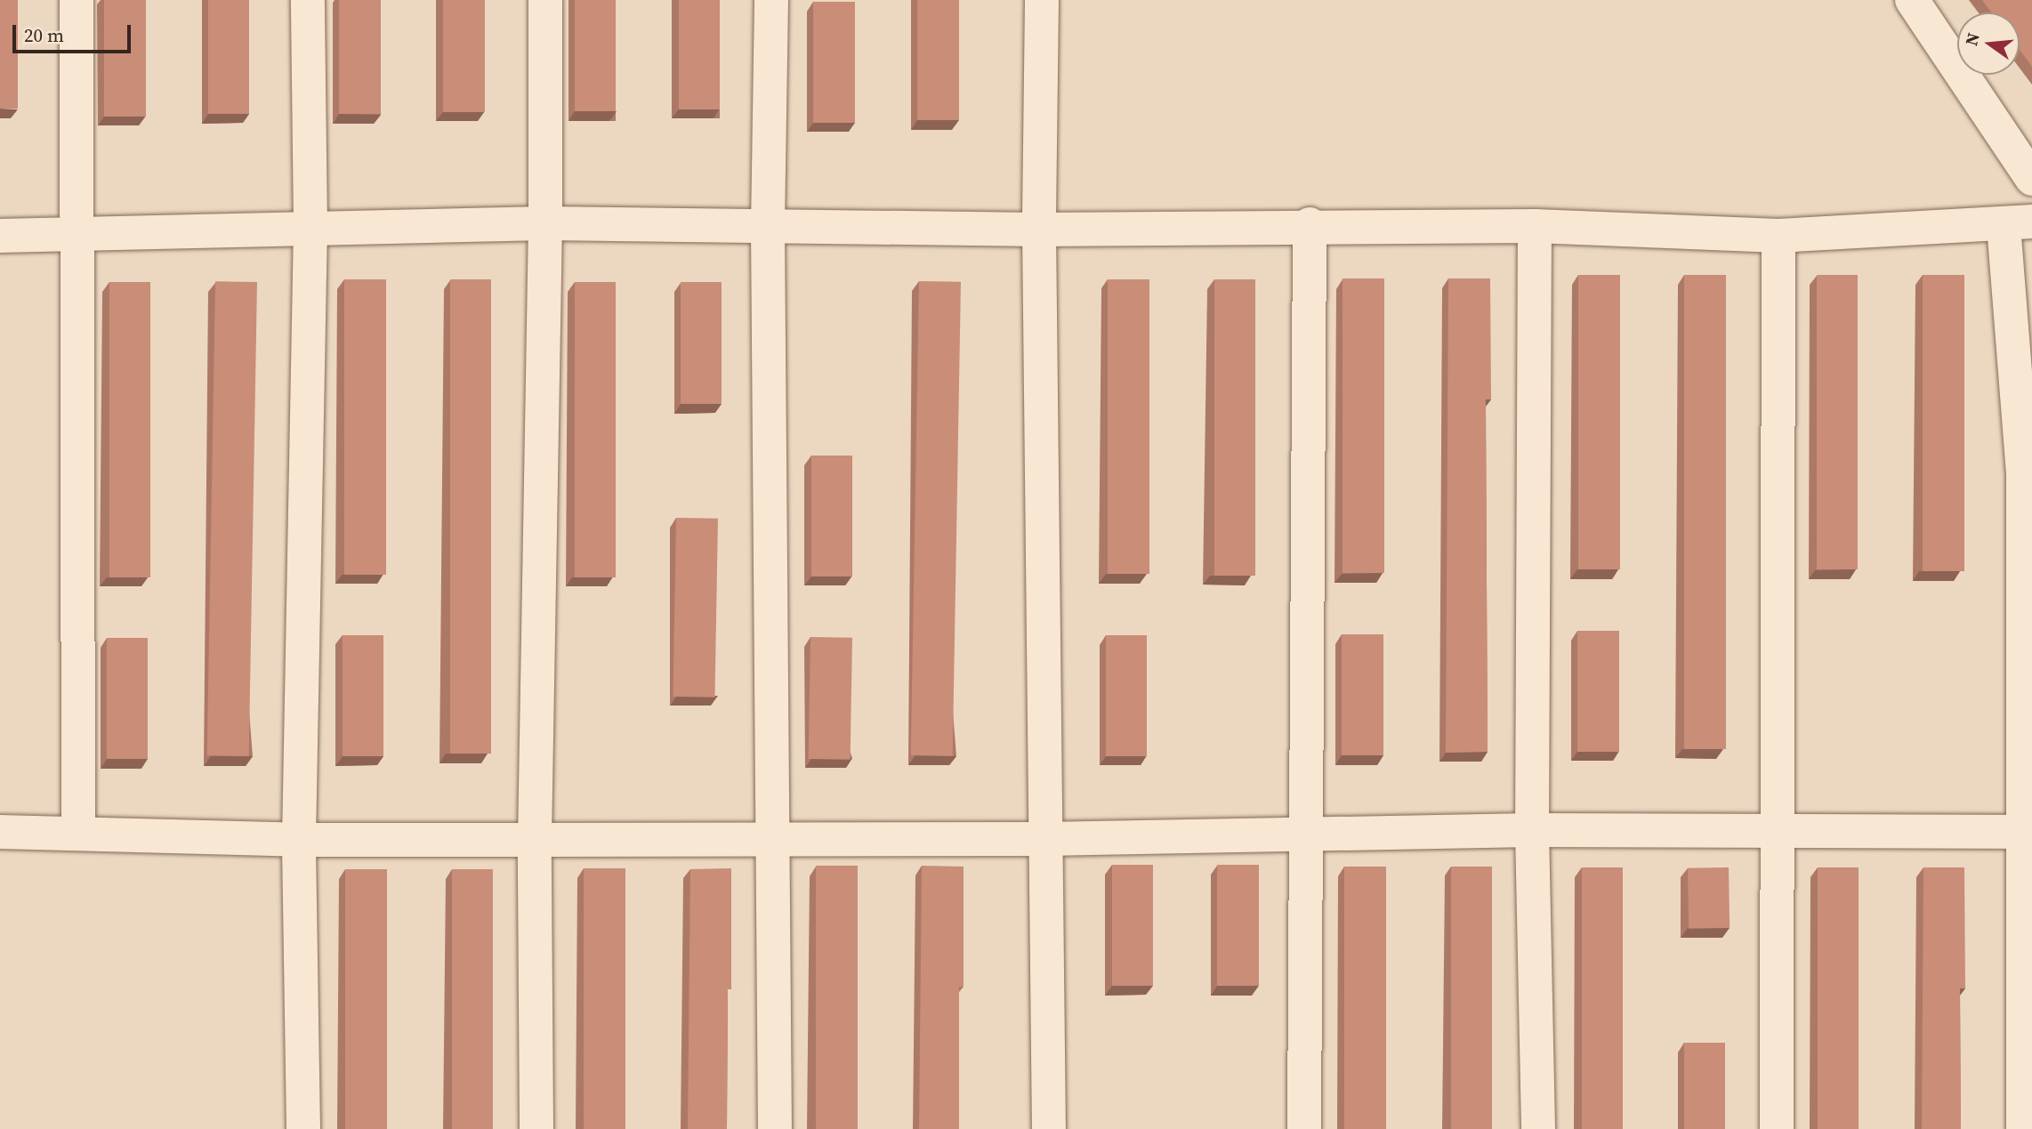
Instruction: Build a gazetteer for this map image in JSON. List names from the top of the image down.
{
  "scale_bar": "20 m",
  "north": "left"
}
